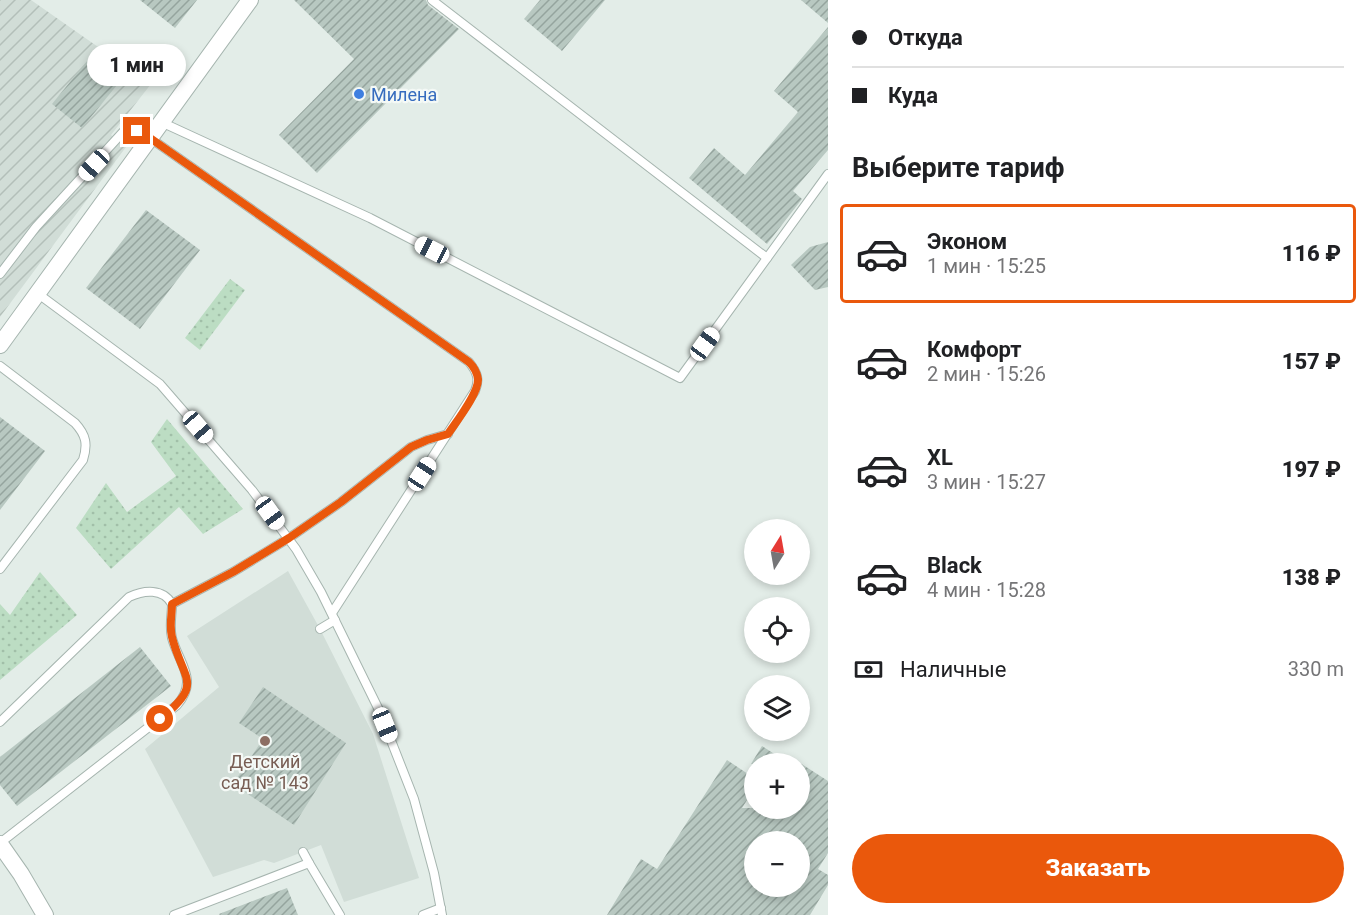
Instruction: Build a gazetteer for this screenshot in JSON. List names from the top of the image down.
{
  "places": ["Милена", "Детский сад № 143"],
  "north": "top",
  "page": {
    "banner": ["Откуда", "Куда"],
    "bubble": "1 мин",
    "heading": "Выберите тариф",
    "list": [
      {
        "name": "Эконом",
        "note": "1 мин · 15:25",
        "value": "116 ₽"
      },
      {
        "name": "Комфорт",
        "note": "2 мин · 15:26",
        "value": "157 ₽"
      },
      {
        "name": "XL",
        "note": "3 мин · 15:27",
        "value": "197 ₽"
      },
      {
        "name": "Black",
        "note": "4 мин · 15:28",
        "value": "138 ₽"
      }
    ],
    "map_buttons": ["+", "−"],
    "pay": ["Наличные", "330 m"],
    "buttons": "Заказать"
  }
}
